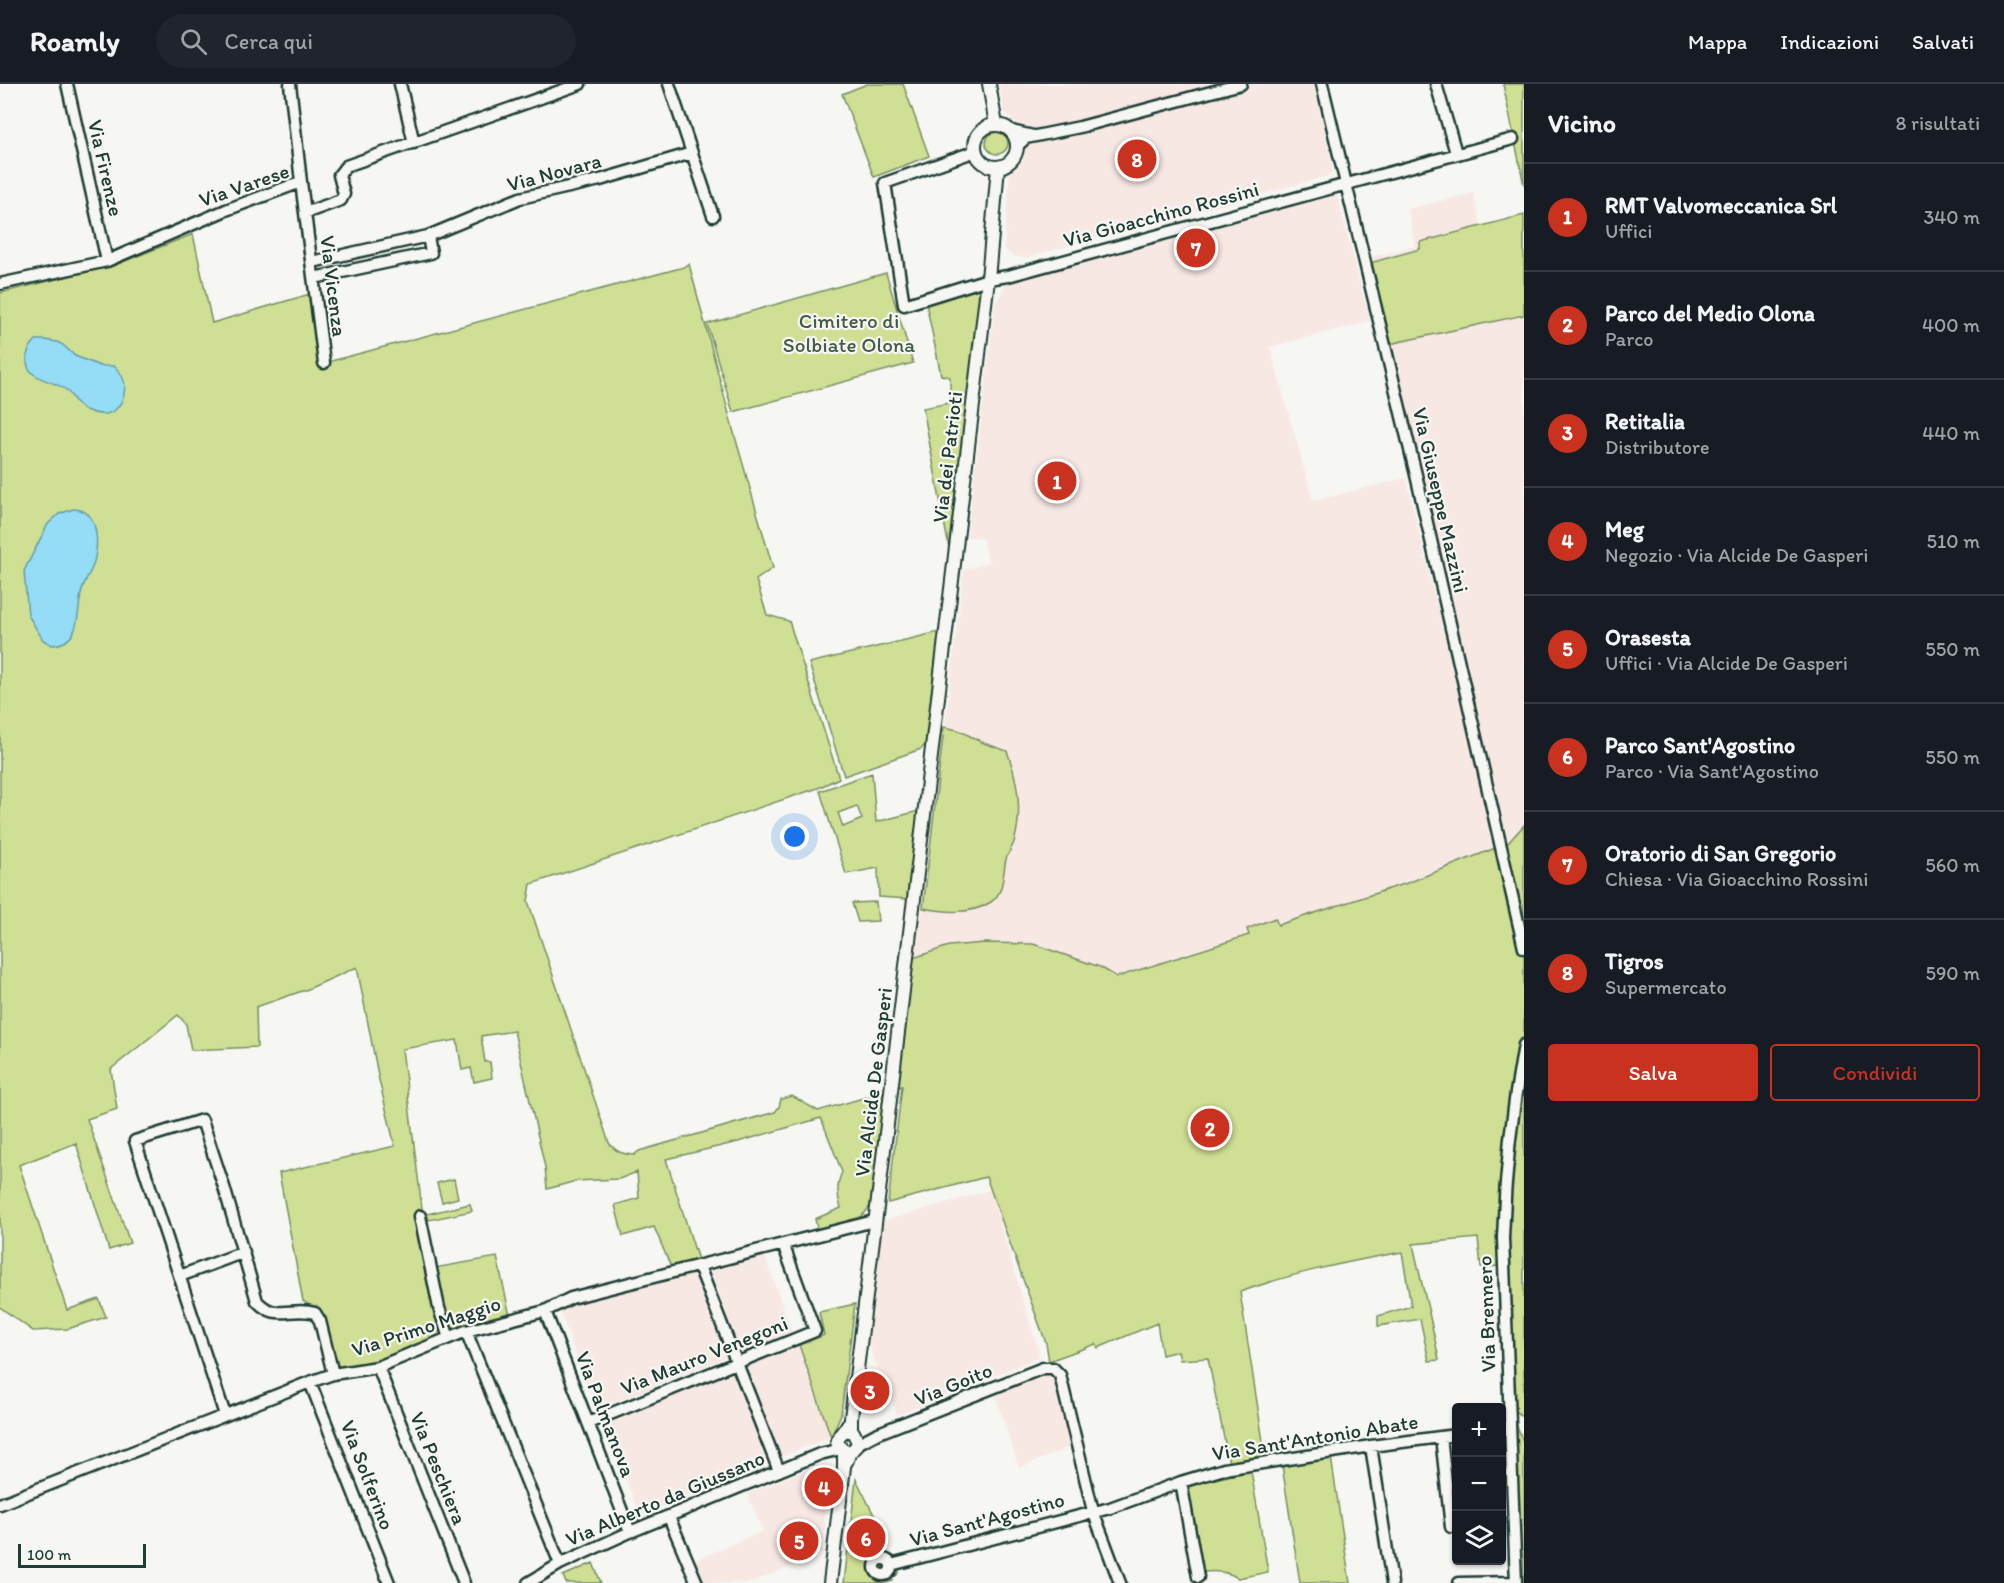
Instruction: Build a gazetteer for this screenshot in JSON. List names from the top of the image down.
{
  "streets": {
    "street": [
      "Via Firenze",
      "Via Novara",
      "Via Varese",
      "Via Gioacchino Rossini",
      "Via Vicenza",
      "Via dei Patrioti",
      "Via Giuseppe Mazzini",
      "Via Alcide De Gasperi",
      "Via Brennero",
      "Via Primo Maggio",
      "Via Mauro Venegoni",
      "Via Goito",
      "Via Palmanova",
      "Via Sant'Antonio Abate",
      "Via Peschiera",
      "Via Solferino",
      "Via Alberto da Giussano",
      "Via Sant'Agostino"
    ]
  },
  "crossings": [
    ["Via Firenze", "Via Varese"],
    ["Via Novara", "Via Vicenza"],
    ["Via Varese", "Via Vicenza"],
    ["Via Gioacchino Rossini", "Via dei Patrioti"],
    ["Via Gioacchino Rossini", "Via Giuseppe Mazzini"],
    ["Via dei Patrioti", "Via Alcide De Gasperi"],
    ["Via Alcide De Gasperi", "Via Primo Maggio"],
    ["Via Alcide De Gasperi", "Via Goito"],
    ["Via Alcide De Gasperi", "Via Alberto da Giussano"],
    ["Via Primo Maggio", "Via Mauro Venegoni"],
    ["Via Primo Maggio", "Via Palmanova"],
    ["Via Primo Maggio", "Via Peschiera"],
    ["Via Primo Maggio", "Via Solferino"],
    ["Via Mauro Venegoni", "Via Palmanova"],
    ["Via Goito", "Via Sant'Antonio Abate"],
    ["Via Goito", "Via Alberto da Giussano"],
    ["Via Goito", "Via Sant'Agostino"],
    ["Via Palmanova", "Via Alberto da Giussano"],
    ["Via Sant'Antonio Abate", "Via Sant'Agostino"]
  ],
  "parks": ["Cimitero di Solbiate Olona"],
  "scale_bar": "100 m",
  "page": {
    "header": "Roamly",
    "search": "Cerca qui",
    "nav": ["Mappa", "Indicazioni", "Salvati"],
    "heading": ["Vicino", "8 risultati"],
    "pins": [
      "8",
      "7",
      "1",
      "2",
      "3",
      "4",
      "6",
      "5"
    ],
    "list": [
      {
        "mark": "1",
        "name": "RMT Valvomeccanica Srl",
        "note": "Uffici",
        "value": "340 m"
      },
      {
        "mark": "2",
        "name": "Parco del Medio Olona",
        "note": "Parco",
        "value": "400 m"
      },
      {
        "mark": "3",
        "name": "Retitalia",
        "note": "Distributore",
        "value": "440 m"
      },
      {
        "mark": "4",
        "name": "Meg",
        "note": "Negozio · Via Alcide De Gasperi",
        "value": "510 m"
      },
      {
        "mark": "5",
        "name": "Orasesta",
        "note": "Uffici · Via Alcide De Gasperi",
        "value": "550 m"
      },
      {
        "mark": "6",
        "name": "Parco Sant'Agostino",
        "note": "Parco · Via Sant'Agostino",
        "value": "550 m"
      },
      {
        "mark": "7",
        "name": "Oratorio di San Gregorio",
        "note": "Chiesa · Via Gioacchino Rossini",
        "value": "560 m"
      },
      {
        "mark": "8",
        "name": "Tigros",
        "note": "Supermercato",
        "value": "590 m"
      }
    ],
    "buttons": ["Salva", "Condividi"],
    "map_buttons": ["+", "−"],
    "scale": "100 m"
  }
}
